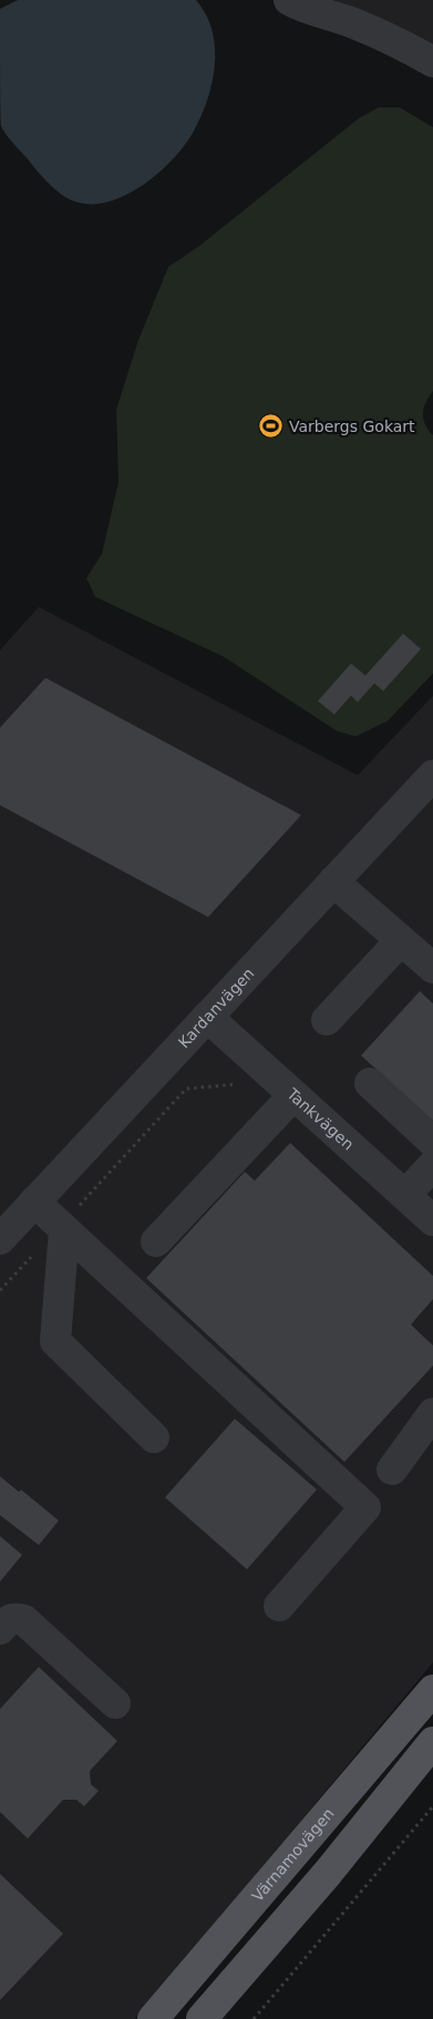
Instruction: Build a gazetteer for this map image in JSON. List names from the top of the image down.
{
  "streets": {
    "main road": ["Värnamovägen"],
    "street": ["Kardanvägen", "Tankvägen"]
  },
  "crossings": [
    ["Kardanvägen", "Tankvägen"]
  ],
  "places": {
    "sports": ["Varbergs Gokart"]
  }
}
